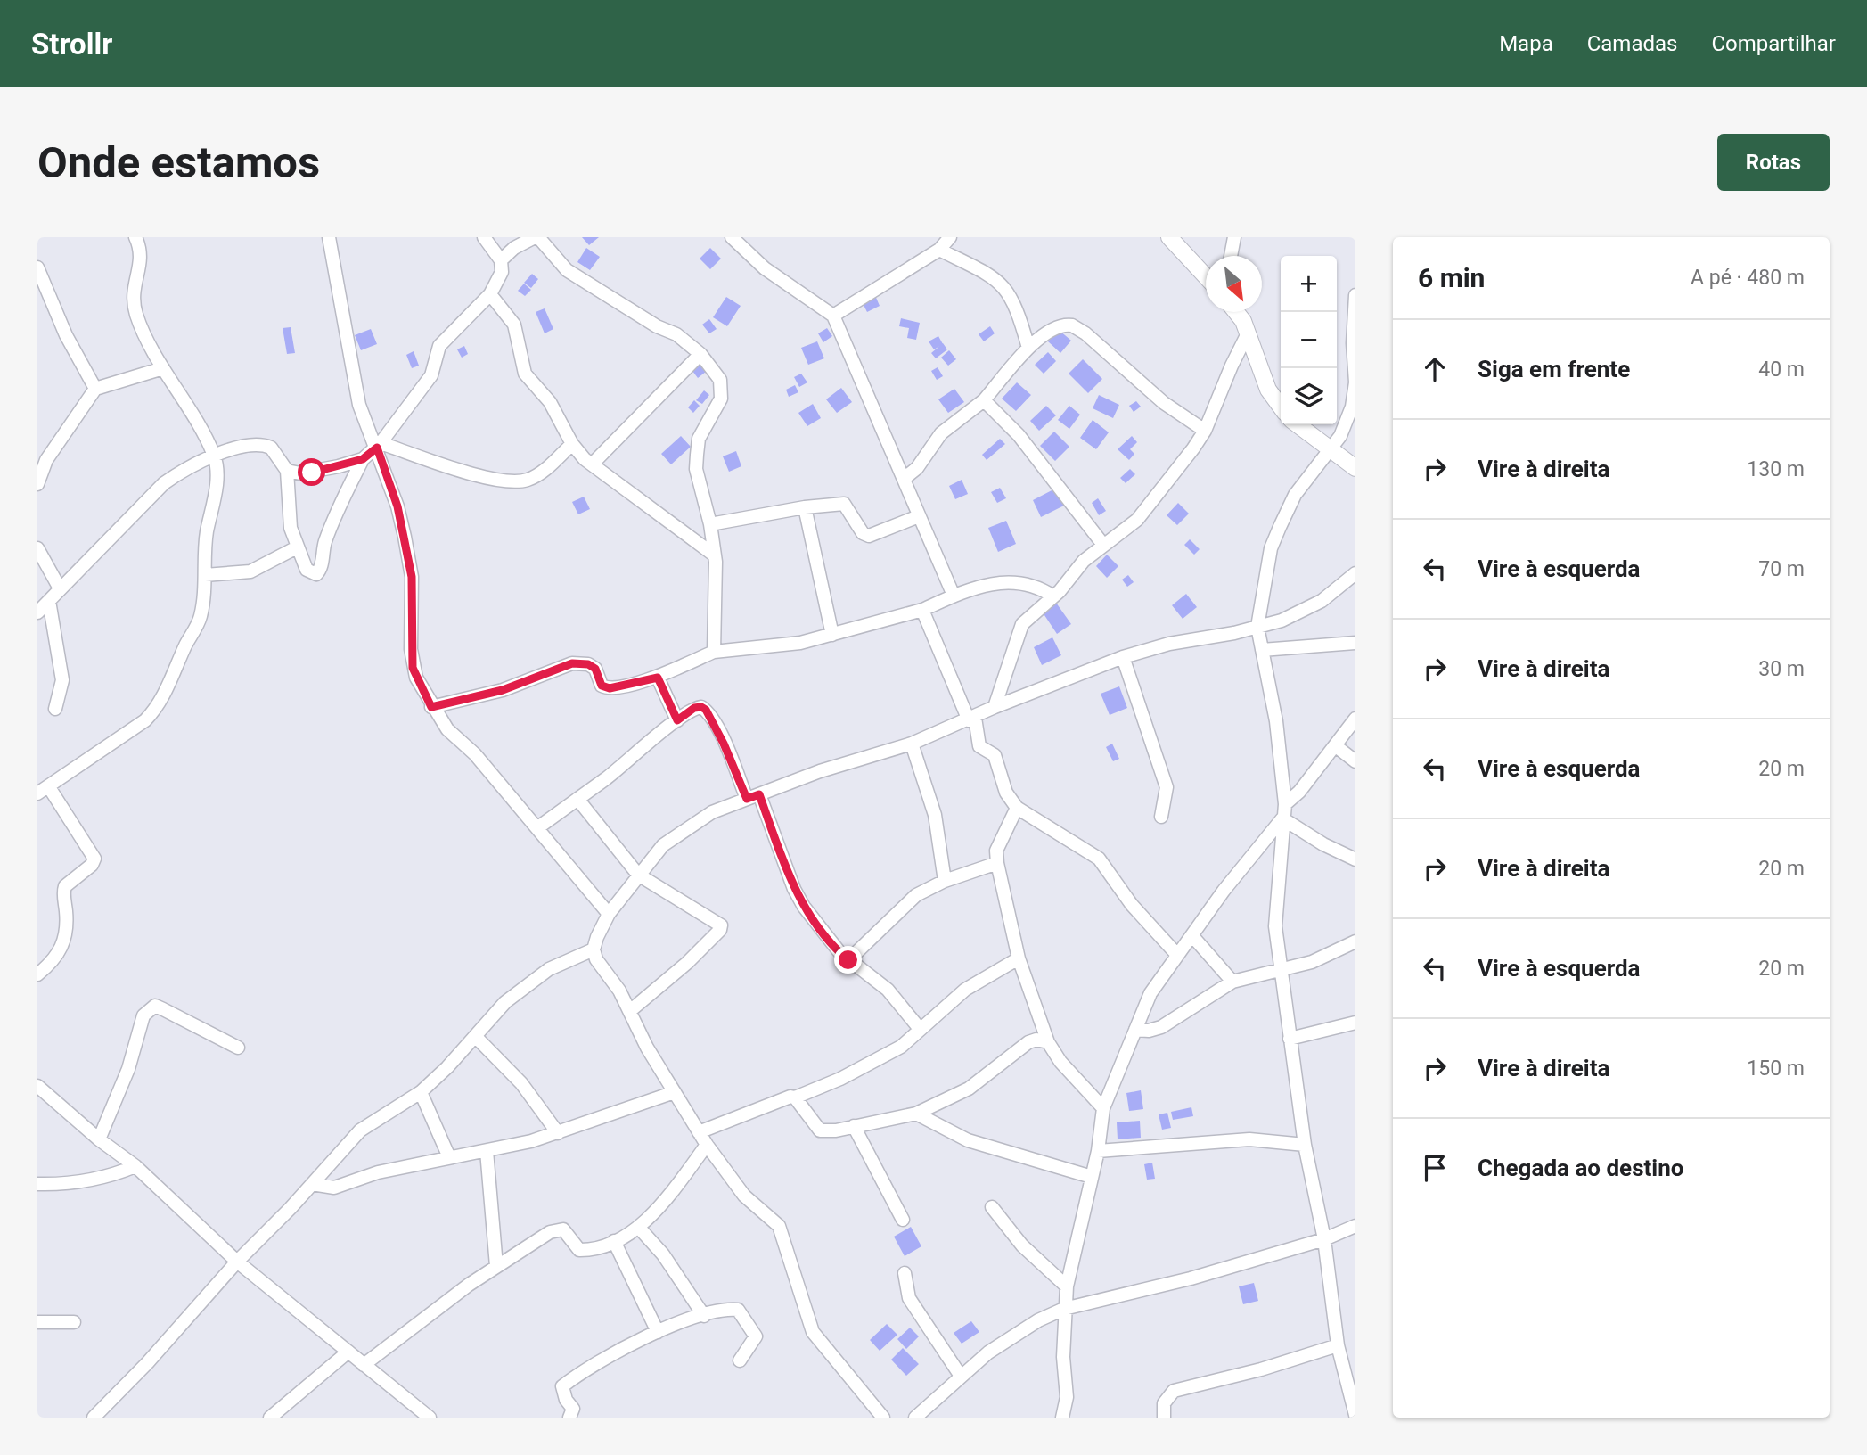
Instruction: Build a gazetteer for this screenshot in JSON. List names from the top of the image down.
{
  "north": "bottom right",
  "page": {
    "header": "Strollr",
    "nav": ["Mapa", "Camadas", "Compartilhar"],
    "buttons": "Rotas",
    "title": "Onde estamos",
    "heading": ["6 min", "A pé · 480 m"],
    "map_buttons": ["+", "−"],
    "list": [
      ["Siga em frente", "40 m"],
      ["Vire à direita", "130 m"],
      ["Vire à esquerda", "70 m"],
      ["Vire à direita", "30 m"],
      ["Vire à esquerda", "20 m"],
      ["Vire à direita", "20 m"],
      ["Vire à esquerda", "20 m"],
      ["Vire à direita", "150 m"],
      "Chegada ao destino"
    ]
  }
}
